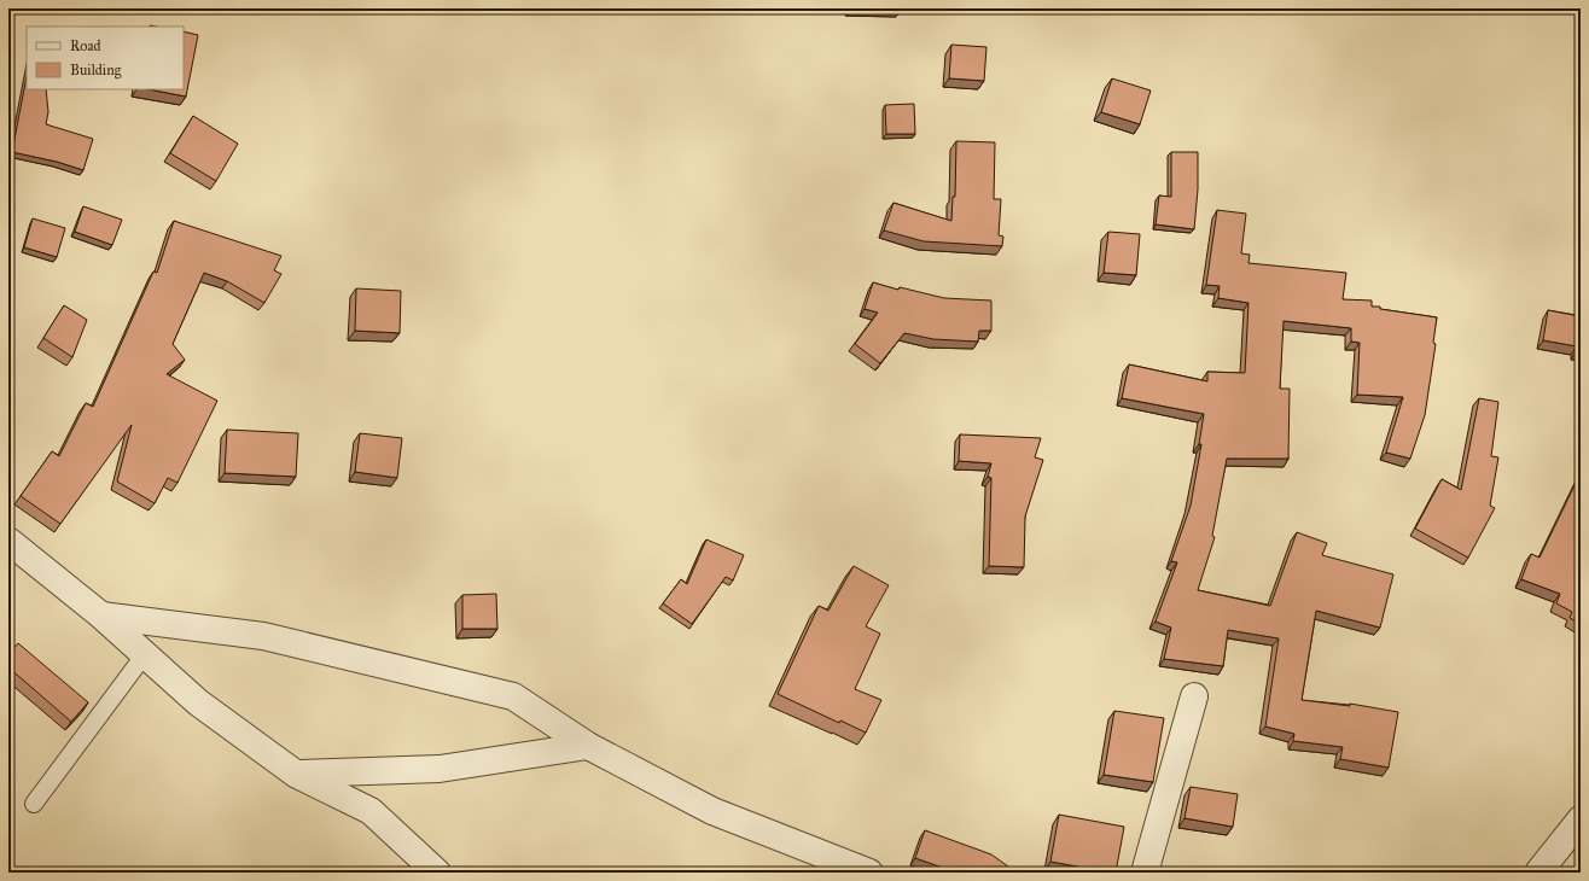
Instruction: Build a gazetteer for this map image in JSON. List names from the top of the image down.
{
  "legend": ["Road", "Building"]
}
